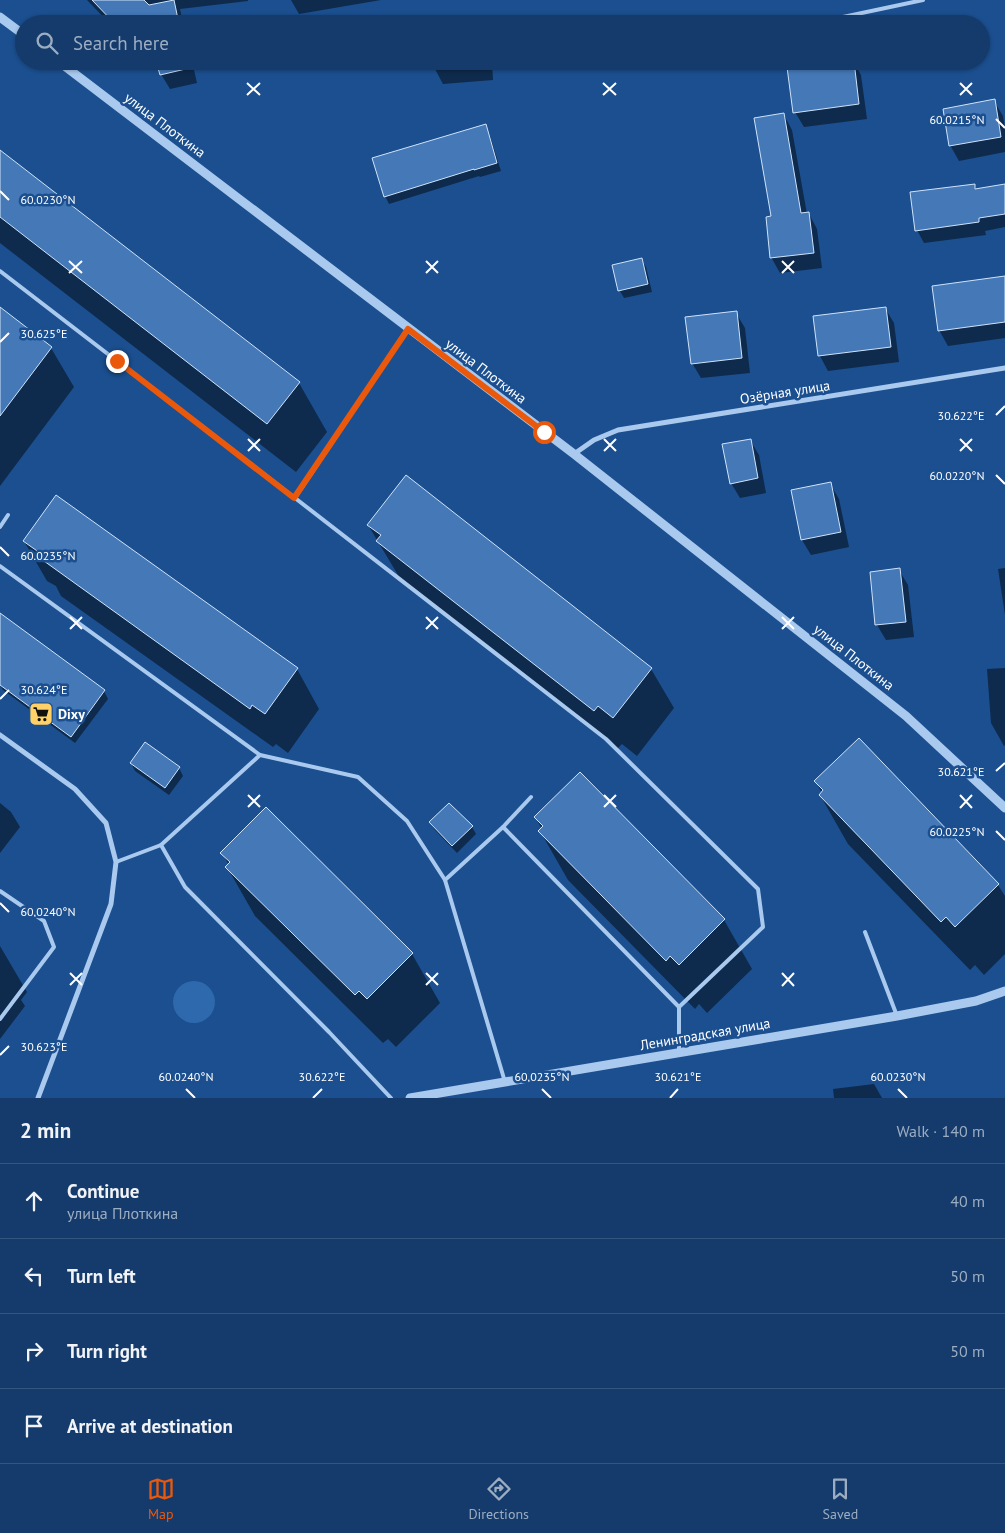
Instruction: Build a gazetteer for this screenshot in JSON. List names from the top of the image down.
{
  "streets": {
    "street": ["улица Плоткина", "Озёрная улица", "Ленинградская улица"]
  },
  "crossings": [
    ["улица Плоткина", "Озёрная улица"]
  ],
  "places": {
    "supermarket": ["Dixy"]
  },
  "page": {
    "search": "Search here",
    "heading": ["2 min", "Walk · 140 m"],
    "list": [
      ["Continue", "улица Плоткина", "40 m"],
      ["Turn left", "50 m"],
      ["Turn right", "50 m"],
      "Arrive at destination"
    ],
    "nav": ["Map", "Directions", "Saved"]
  },
  "coordinates": [
    "60.0215°N",
    "60.0230°N",
    "30.625°E",
    "30.622°E",
    "60.0220°N",
    "60.0235°N",
    "30.624°E",
    "30.621°E",
    "60.0225°N",
    "60.0240°N",
    "30.623°E"
  ]
}
